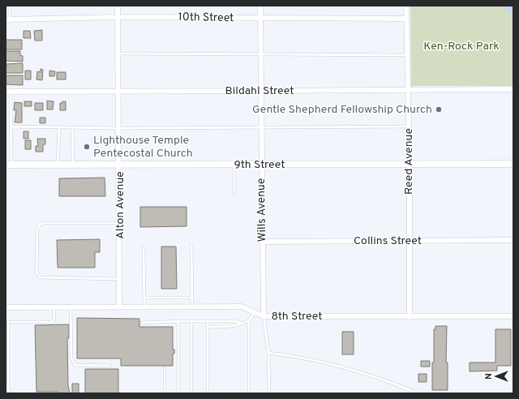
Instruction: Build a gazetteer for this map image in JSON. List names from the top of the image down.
{
  "streets": {
    "street": [
      "10th Street",
      "Bildahl Street",
      "Reed Avenue",
      "9th Street",
      "Alton Avenue",
      "Wills Avenue",
      "Collins Street",
      "8th Street"
    ]
  },
  "crossings": [
    ["10th Street", "Reed Avenue"],
    ["10th Street", "Alton Avenue"],
    ["10th Street", "Wills Avenue"],
    ["Bildahl Street", "Reed Avenue"],
    ["Bildahl Street", "Alton Avenue"],
    ["Bildahl Street", "Wills Avenue"],
    ["Reed Avenue", "9th Street"],
    ["Reed Avenue", "Collins Street"],
    ["Reed Avenue", "8th Street"],
    ["9th Street", "Alton Avenue"],
    ["9th Street", "Wills Avenue"],
    ["Alton Avenue", "8th Street"],
    ["Wills Avenue", "Collins Street"],
    ["Wills Avenue", "8th Street"]
  ],
  "parks": ["Ken-Rock Park"],
  "places": ["Gentle Shepherd Fellowship Church", "Lighthouse Temple Pentecostal Church"],
  "north": "left"
}
